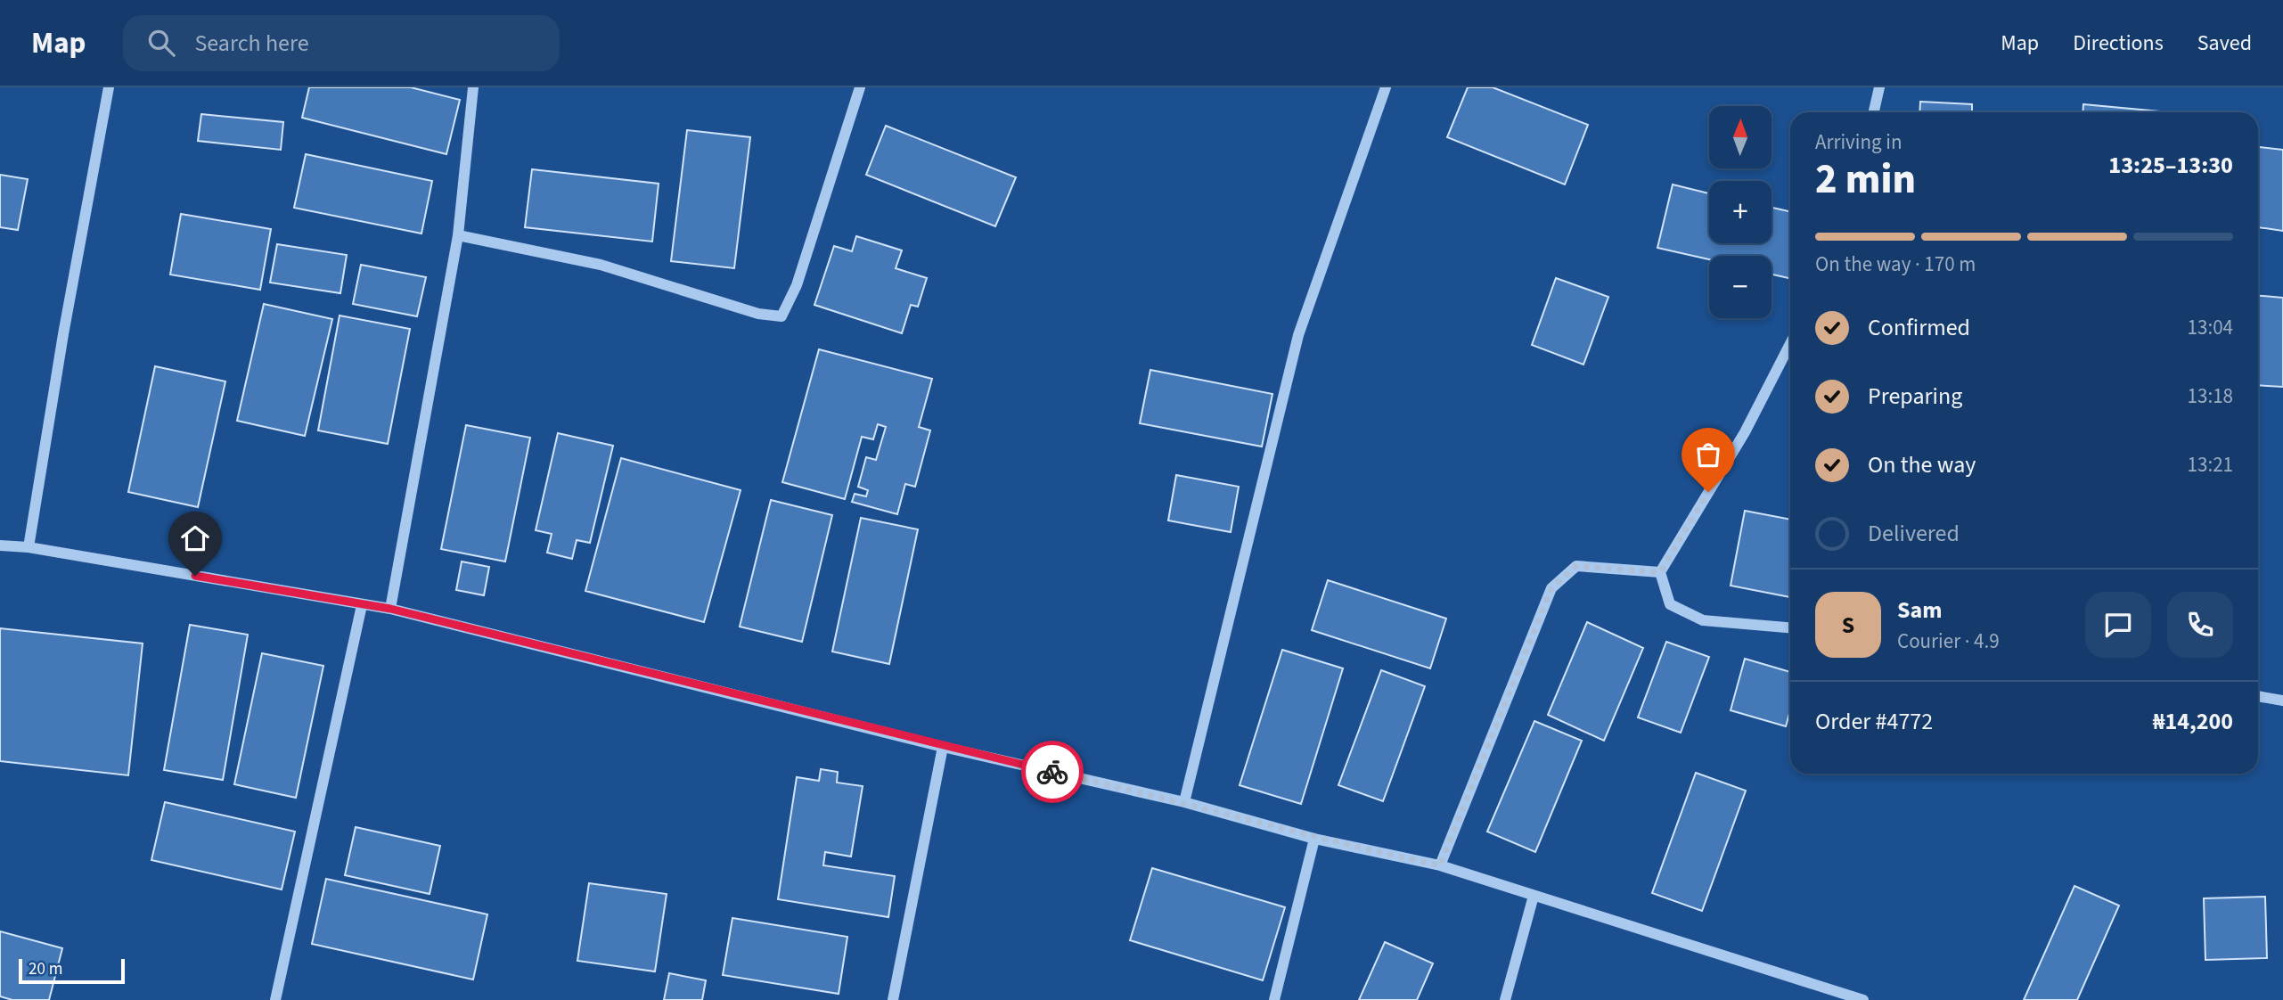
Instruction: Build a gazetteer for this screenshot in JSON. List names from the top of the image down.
{
  "scale_bar": "20 m",
  "north": "top",
  "page": {
    "header": "Map",
    "search": "Search here",
    "nav": ["Map", "Directions", "Saved"],
    "map_buttons": ["+", "−"],
    "heading": ["2 min", "Arriving in", "13:25–13:30"],
    "panel": [
      "Sam",
      "Courier · 4.9",
      "Order #4772",
      "₦14,200"
    ],
    "bar": "On the way · 170 m",
    "list": [
      ["Confirmed", "13:04"],
      ["Preparing", "13:18"],
      ["On the way", "13:21"],
      "Delivered"
    ],
    "round": "S",
    "scale": "20 m"
  }
}
